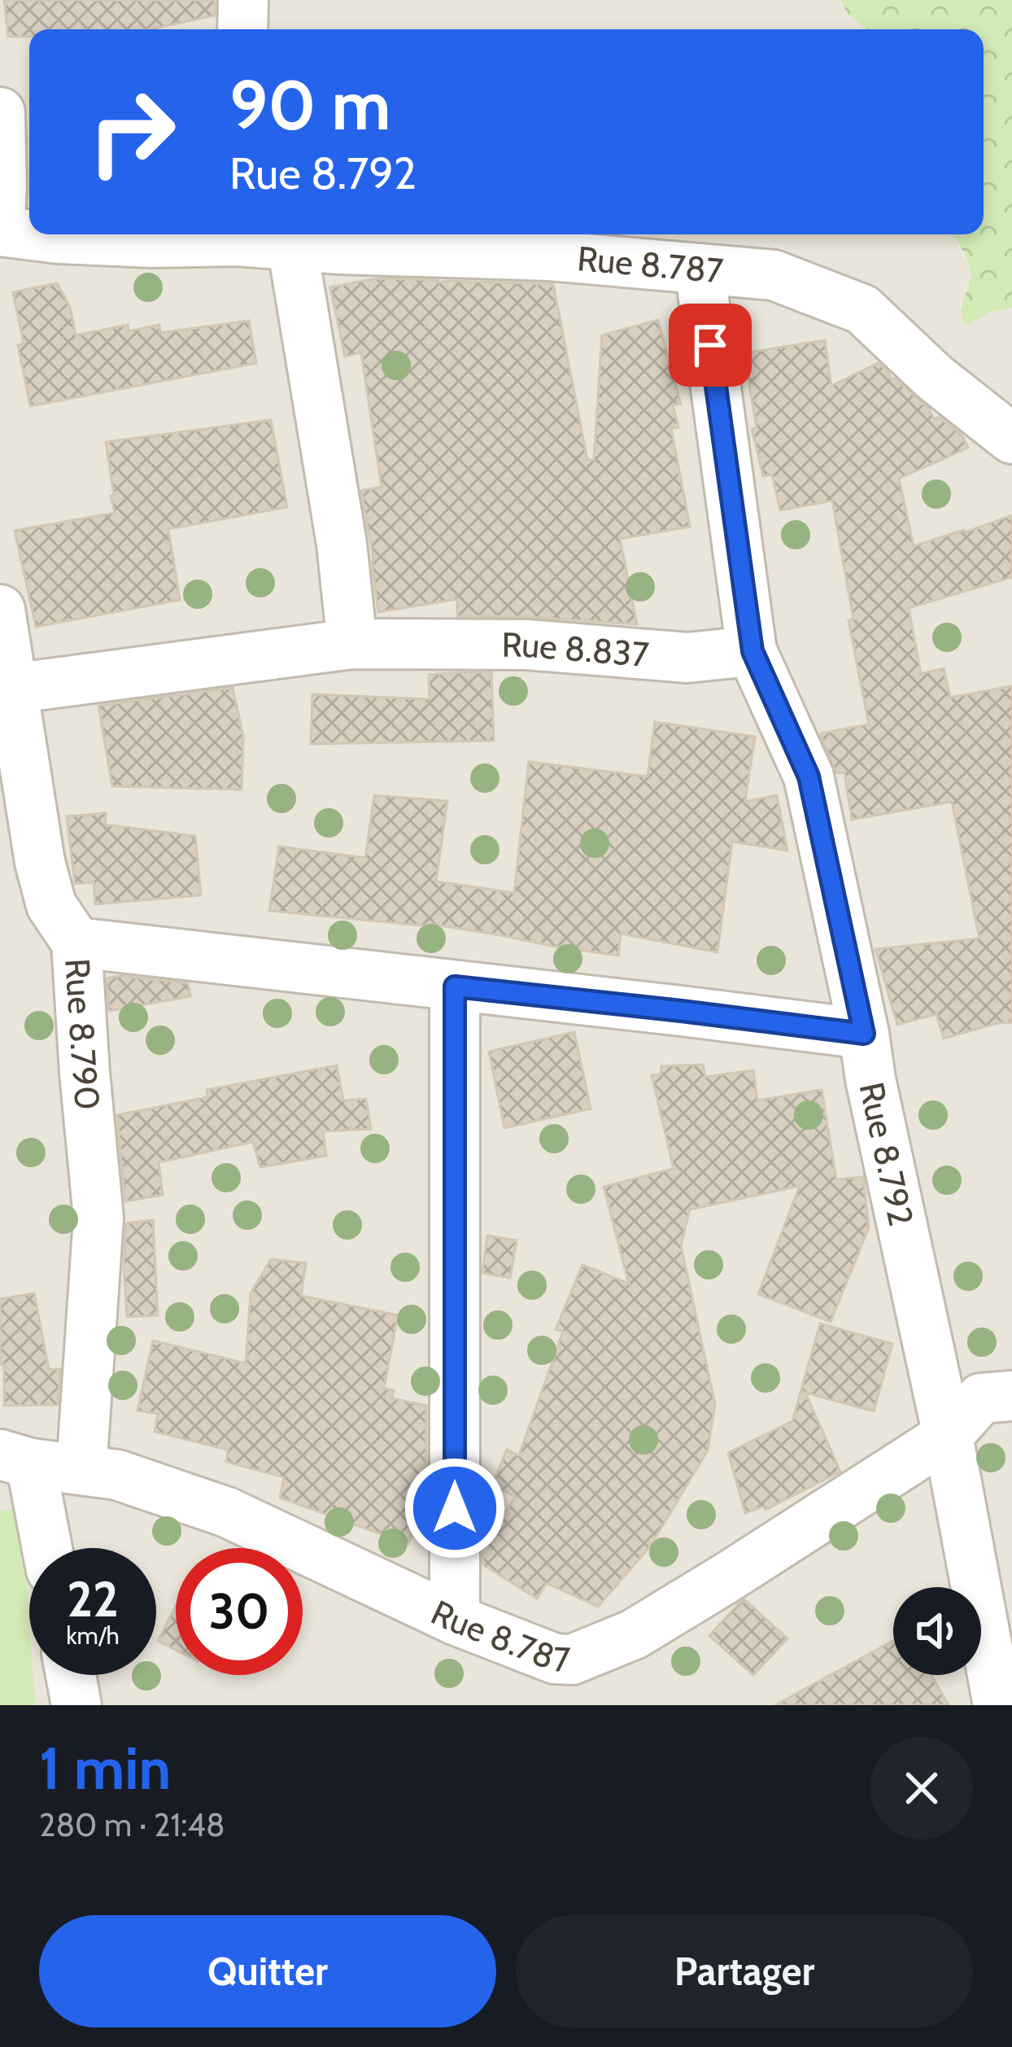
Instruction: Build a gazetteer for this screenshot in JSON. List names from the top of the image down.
{
  "streets": {
    "street": [
      "Rue 8.787",
      "Rue 8.837",
      "Rue 8.790",
      "Rue 8.792"
    ]
  },
  "crossings": [
    ["Rue 8.787", "Rue 8.790"],
    ["Rue 8.787", "Rue 8.792"],
    ["Rue 8.837", "Rue 8.790"],
    ["Rue 8.790", "Rue 8.792"]
  ],
  "page": {
    "turn": ["90 m", "Rue 8.792"],
    "speed": "22 km/h",
    "limit": "30",
    "heading": ["1 min", "280 m · 21:48"],
    "buttons": ["Quitter", "Partager"]
  }
}
